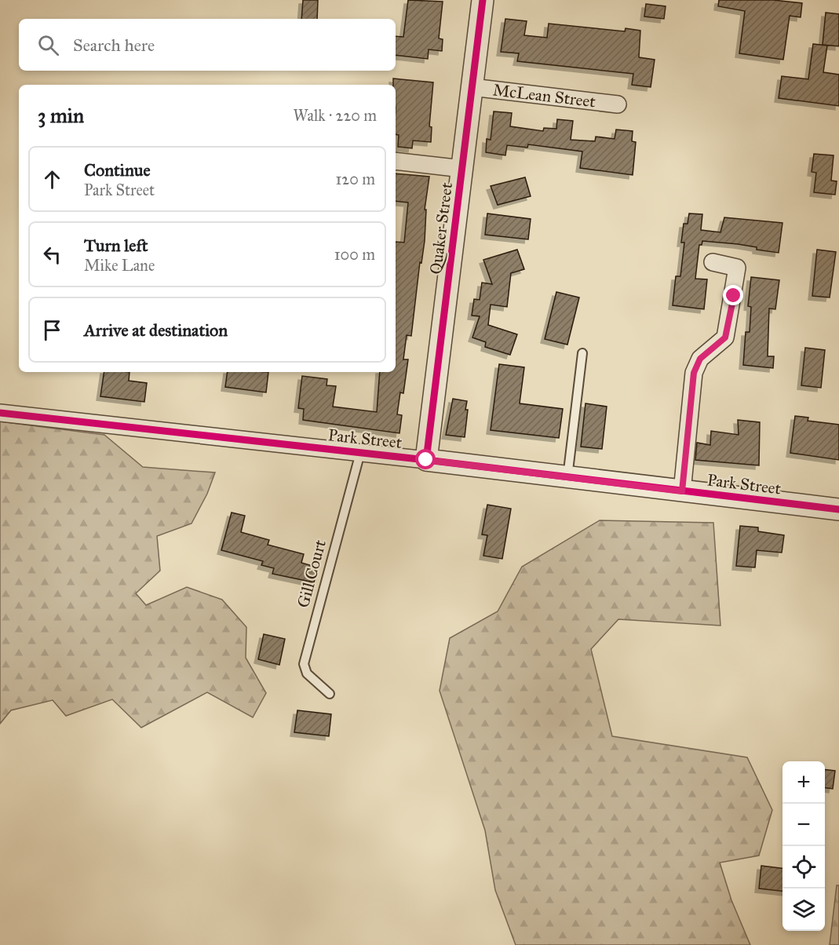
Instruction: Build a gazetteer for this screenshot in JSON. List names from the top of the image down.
{
  "streets": {
    "street": ["McLean Street", "Quaker Street", "Park Street"],
    "lane": ["Gill Court"]
  },
  "crossings": [
    ["McLean Street", "Quaker Street"],
    ["Quaker Street", "Park Street"],
    ["Park Street", "Gill Court"]
  ],
  "page": {
    "search": "Search here",
    "heading": ["3 min", "Walk · 220 m"],
    "list": [
      ["Continue", "Park Street", "120 m"],
      ["Turn left", "Mike Lane", "100 m"],
      "Arrive at destination"
    ],
    "map_buttons": ["+", "−"]
  }
}
